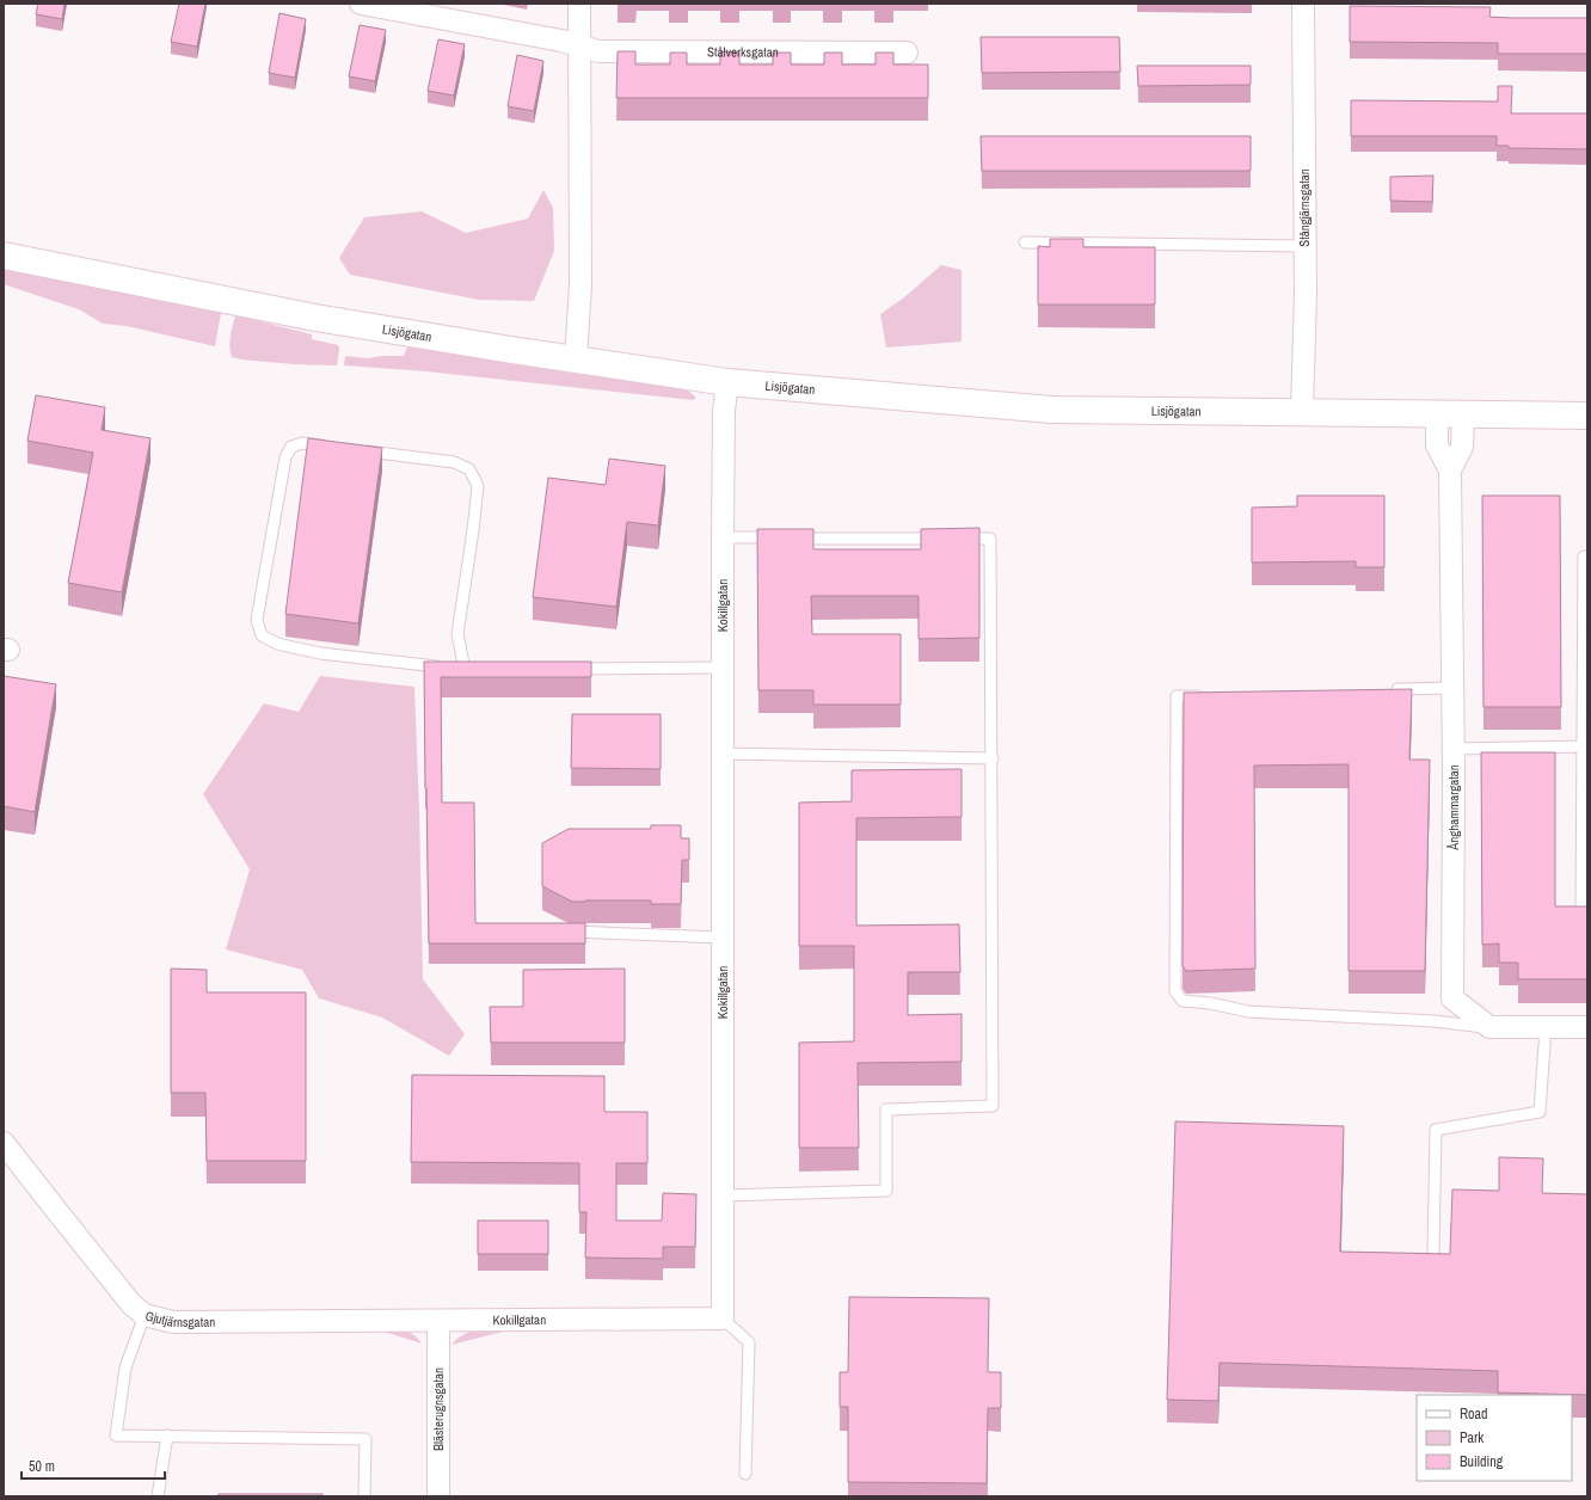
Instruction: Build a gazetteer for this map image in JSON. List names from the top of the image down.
{
  "streets": {
    "street": [
      "Stålverksgatan",
      "Stångjärnsgatan",
      "Lisjögatan",
      "Kokillgatan",
      "Ånghammargatan",
      "Gjutjärnsgatan",
      "Blästerugnsgatan"
    ]
  },
  "crossings": [
    ["Stångjärnsgatan", "Lisjögatan"],
    ["Lisjögatan", "Kokillgatan"],
    ["Lisjögatan", "Ånghammargatan"],
    ["Kokillgatan", "Gjutjärnsgatan"],
    ["Kokillgatan", "Blästerugnsgatan"],
    ["Gjutjärnsgatan", "Blästerugnsgatan"]
  ],
  "legend": ["Road", "Park", "Building"],
  "scale_bar": "50 m"
}
